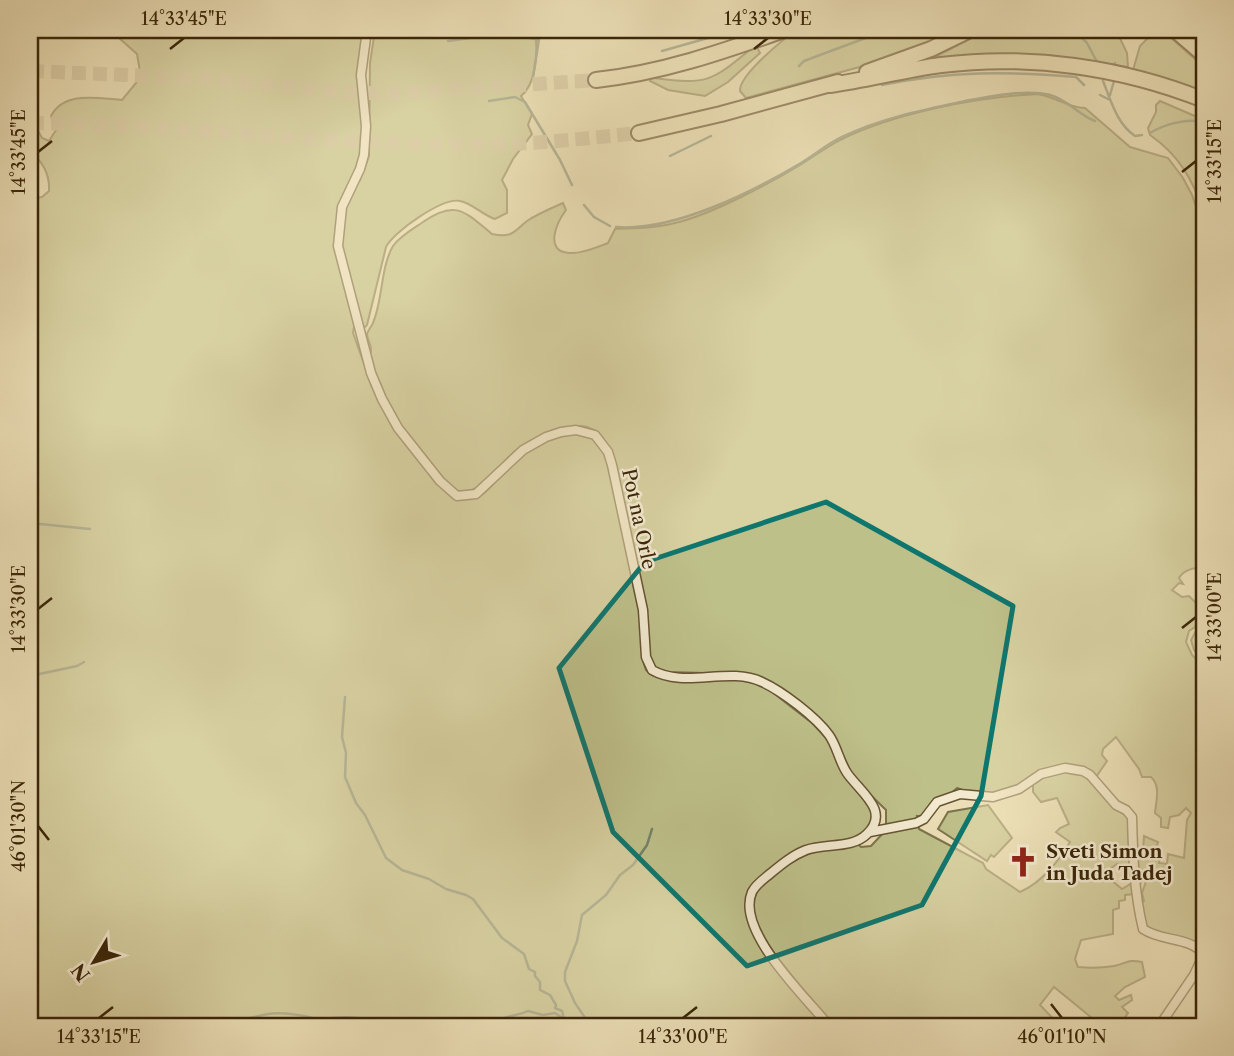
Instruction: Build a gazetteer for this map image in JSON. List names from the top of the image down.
{
  "streets": {
    "street": ["Pot na Orle"]
  },
  "places": {
    "church": ["Sveti Simon in Juda Tadej"]
  },
  "north": "bottom left",
  "coordinates": [
    "14°33'45\"E",
    "14°33'30\"E",
    "14°33'15\"E",
    "14°33'00\"E",
    "46°01'30\"N",
    "46°01'10\"N"
  ]
}
